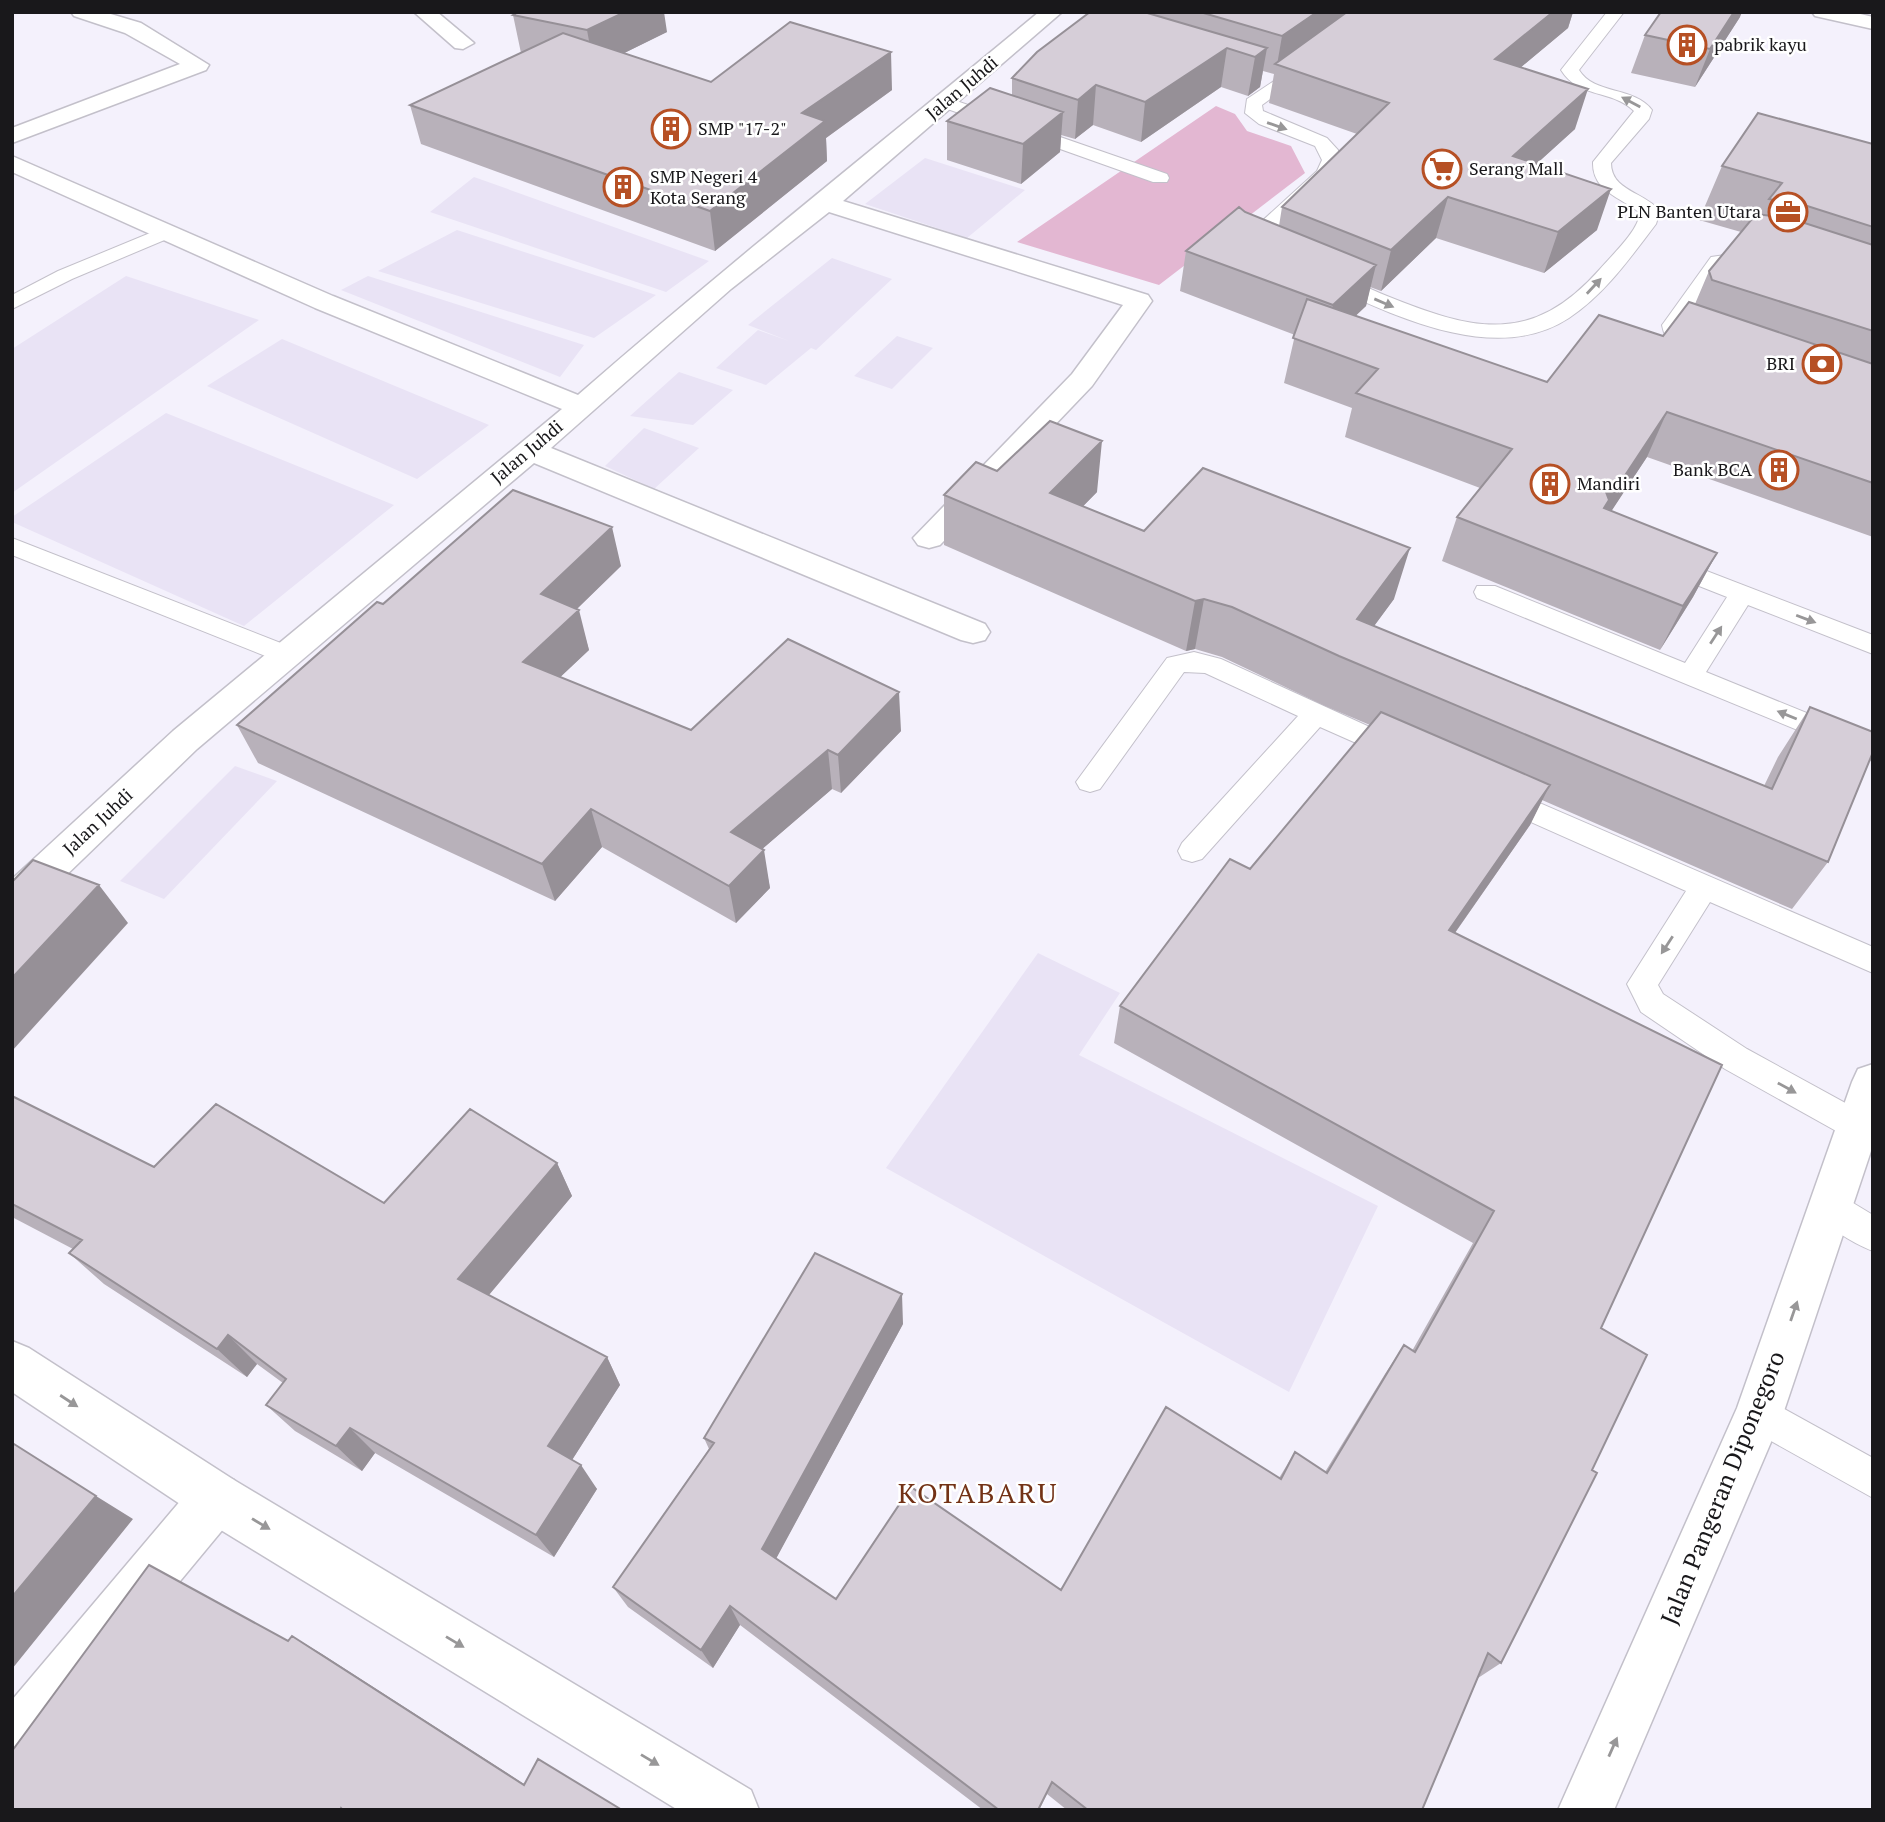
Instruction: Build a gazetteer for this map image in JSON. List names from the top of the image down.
{
  "streets": {
    "street": ["Jalan Juhdi", "Jalan Pangeran Diponegoro"]
  },
  "one_way": ["Jalan Pangeran Diponegoro"],
  "districts": ["KOTABARU"],
  "places": {
    "building": [
      "pabrik kayu",
      "SMP \"17-2\"",
      "SMP Negeri 4 Kota Serang",
      "Bank BCA",
      "Mandiri"
    ],
    "supermarket": ["Serang Mall"],
    "office": ["PLN Banten Utara"],
    "bank": ["BRI"]
  }
}
